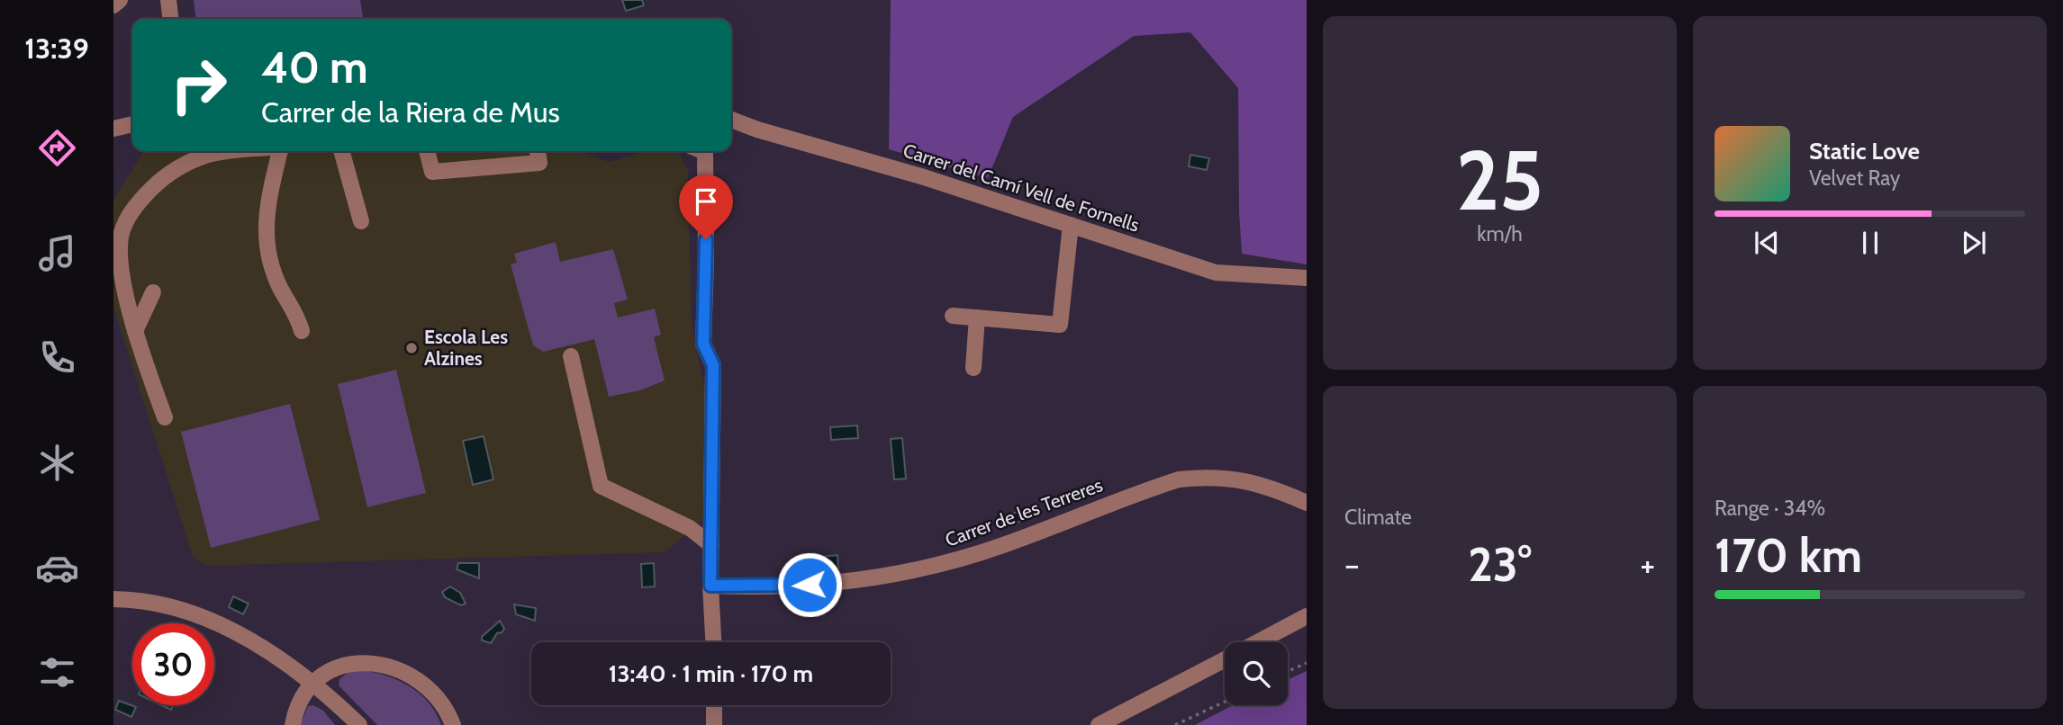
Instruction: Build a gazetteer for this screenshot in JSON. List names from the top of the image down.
{
  "streets": {
    "street": ["Carrer del Camí Vell de Fornells", "Carrer de les Terreres"]
  },
  "places": ["Escola Les Alzines"],
  "page": {
    "tabs": "13:39",
    "tile": [
      ["25", "km/h"],
      "Climate",
      ["Range · 34%", "170 km"]
    ],
    "turn": ["40 m", "Carrer de la Riera de Mus"],
    "song": ["Static Love", "Velvet Ray"],
    "heat": ["−", "23°", "+"],
    "limit": "30",
    "trip": "13:40 · 1 min · 170 m"
  }
}
